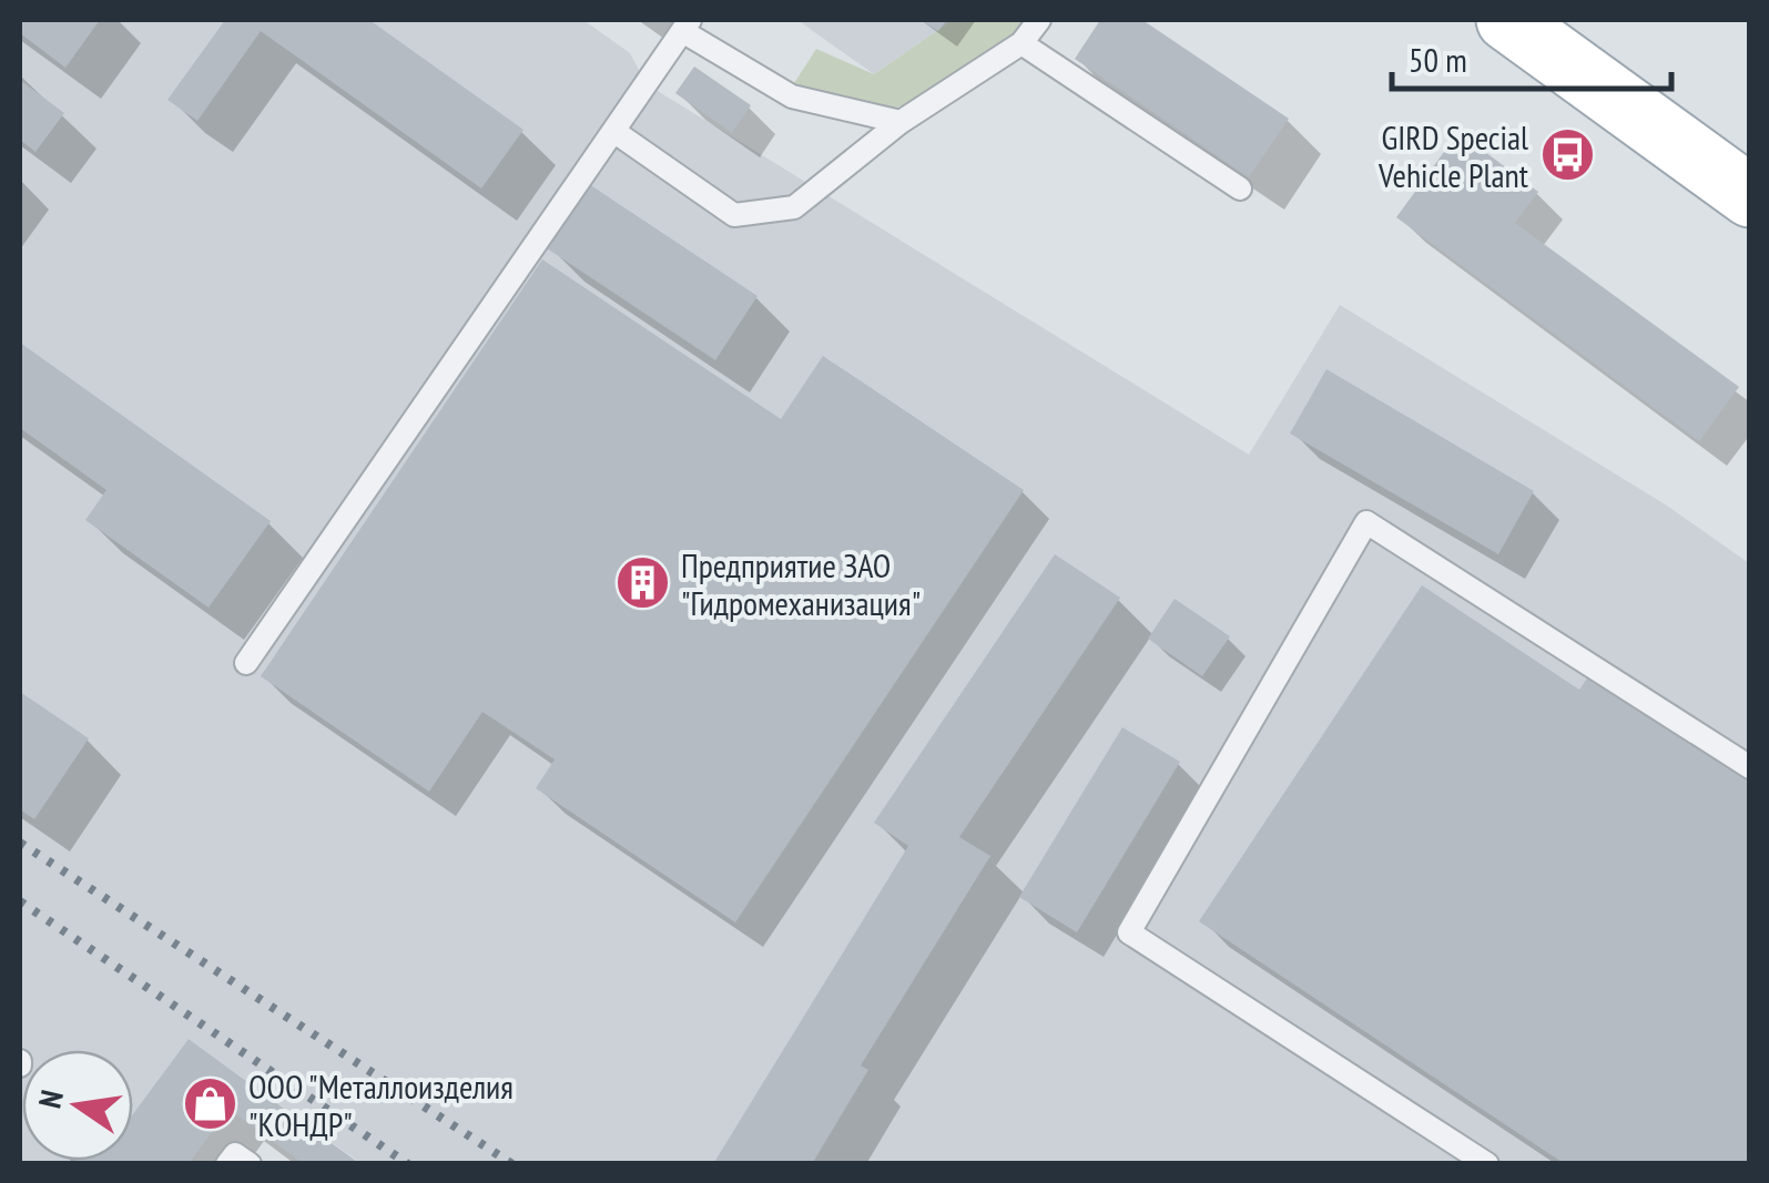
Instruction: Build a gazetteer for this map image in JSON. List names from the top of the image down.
{
  "places": {
    "bus stop": ["GIRD Special Vehicle Plant"],
    "building": ["Предприятие ЗАО \"Гидромеханизация\""],
    "shop": ["ООО \"Металлоизделия \"КОНДР\""]
  },
  "scale_bar": "50 m",
  "north": "left"
}
